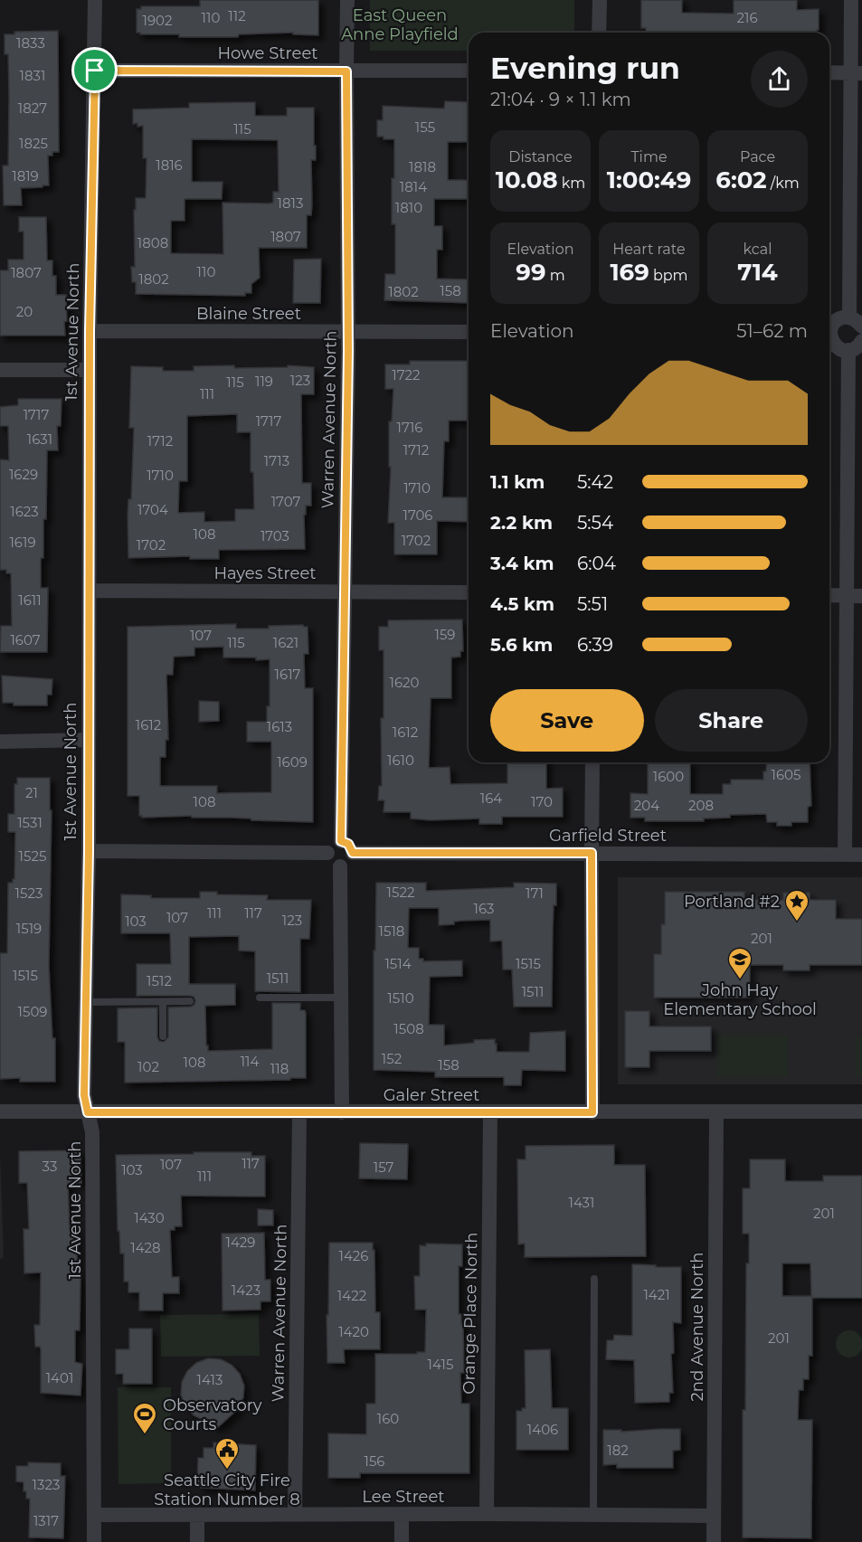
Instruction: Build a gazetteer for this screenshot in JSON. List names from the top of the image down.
{
  "streets": {
    "street": [
      "Howe Street",
      "Blaine Street",
      "1st Avenue North",
      "Warren Avenue North",
      "Hayes Street",
      "Garfield Street",
      "Galer Street",
      "Orange Place North",
      "2nd Avenue North",
      "Lee Street"
    ]
  },
  "crossings": [
    ["Howe Street", "1st Avenue North"],
    ["Howe Street", "Warren Avenue North"],
    ["Blaine Street", "1st Avenue North"],
    ["Blaine Street", "Warren Avenue North"],
    ["1st Avenue North", "Hayes Street"],
    ["1st Avenue North", "Galer Street"],
    ["1st Avenue North", "Lee Street"],
    ["Warren Avenue North", "Hayes Street"],
    ["Warren Avenue North", "Garfield Street"],
    ["Warren Avenue North", "Galer Street"],
    ["Warren Avenue North", "Lee Street"],
    ["Galer Street", "Orange Place North"],
    ["Galer Street", "2nd Avenue North"],
    ["Orange Place North", "Lee Street"],
    ["2nd Avenue North", "Lee Street"]
  ],
  "parks": ["East Queen Anne Playfield"],
  "places": {
    "place": ["Portland #2"],
    "school or university": ["John Hay Elementary School"],
    "sports": ["Observatory Courts"],
    "public building": ["Seattle City Fire Station Number 8"]
  },
  "house_numbers": [
    "112",
    "110",
    "216",
    "1902",
    "1833",
    "1831",
    "1827",
    "155",
    "115",
    "1825",
    "1816",
    "1818",
    "1819",
    "1814",
    "1813",
    "1810",
    "1807",
    "1808",
    "110",
    "1807",
    "1802",
    "158",
    "1802",
    "20",
    "1722",
    "123",
    "119",
    "115",
    "111",
    "1717",
    "1717",
    "1716",
    "1631",
    "1712",
    "1712",
    "1713",
    "1629",
    "1710",
    "1710",
    "1707",
    "1704",
    "1623",
    "1706",
    "108",
    "1703",
    "1702",
    "1619",
    "1702",
    "1611",
    "159",
    "107",
    "1607",
    "115",
    "1621",
    "1617",
    "1620",
    "1612",
    "1613",
    "1612",
    "1610",
    "1609",
    "1605",
    "1600",
    "21",
    "164",
    "108",
    "170",
    "204",
    "208",
    "1531",
    "1525",
    "1522",
    "1523",
    "171",
    "163",
    "111",
    "117",
    "107",
    "123",
    "103",
    "1519",
    "1518",
    "201",
    "1514",
    "1515",
    "1515",
    "1511",
    "1512",
    "1511",
    "1510",
    "1509",
    "1508",
    "152",
    "114",
    "108",
    "158",
    "102",
    "118",
    "117",
    "107",
    "33",
    "157",
    "103",
    "111",
    "1431",
    "201",
    "1430",
    "1429",
    "1428",
    "1426",
    "1423",
    "1421",
    "1422",
    "1420",
    "201",
    "1415",
    "1401",
    "1413",
    "160",
    "1406",
    "182",
    "156",
    "1323",
    "1317"
  ],
  "page": {
    "heading": ["Evening run", "21:04 · 9 × 1.1 km"],
    "stats": [
      ["Distance", "10.08 km"],
      ["Time", "1:00:49"],
      ["Pace", "6:02 /km"],
      ["Elevation", "99 m"],
      ["Heart rate", "169 bpm"],
      ["kcal", "714"]
    ],
    "chart": ["Elevation", "51–62 m"],
    "list": [
      {
        "name": "1.1 km",
        "note": "5:42"
      },
      {
        "name": "2.2 km",
        "note": "5:54"
      },
      {
        "name": "3.4 km",
        "note": "6:04"
      },
      {
        "name": "4.5 km",
        "note": "5:51"
      },
      {
        "name": "5.6 km",
        "note": "6:39"
      }
    ],
    "buttons": ["Save", "Share"]
  }
}
